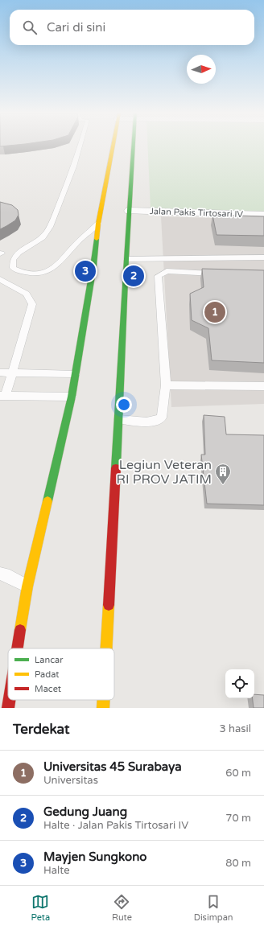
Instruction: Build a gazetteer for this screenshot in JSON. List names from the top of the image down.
{
  "streets": {
    "street": ["Jalan Pakis Tirtosari IV"]
  },
  "places": {
    "building": ["Legiun Veteran RI PROV JATIM"]
  },
  "legend": ["Lancar", "Padat", "Macet"],
  "north": "right",
  "page": {
    "search": "Cari di sini",
    "pins": ["3", "2", "1"],
    "heading": ["Terdekat", "3 hasil"],
    "list": [
      {
        "mark": "1",
        "name": "Universitas 45 Surabaya",
        "note": "Universitas",
        "value": "60 m"
      },
      {
        "mark": "2",
        "name": "Gedung Juang",
        "note": "Halte · Jalan Pakis Tirtosari IV",
        "value": "70 m"
      },
      {
        "mark": "3",
        "name": "Mayjen Sungkono",
        "note": "Halte",
        "value": "80 m"
      }
    ],
    "nav": ["Peta", "Rute", "Disimpan"]
  }
}
